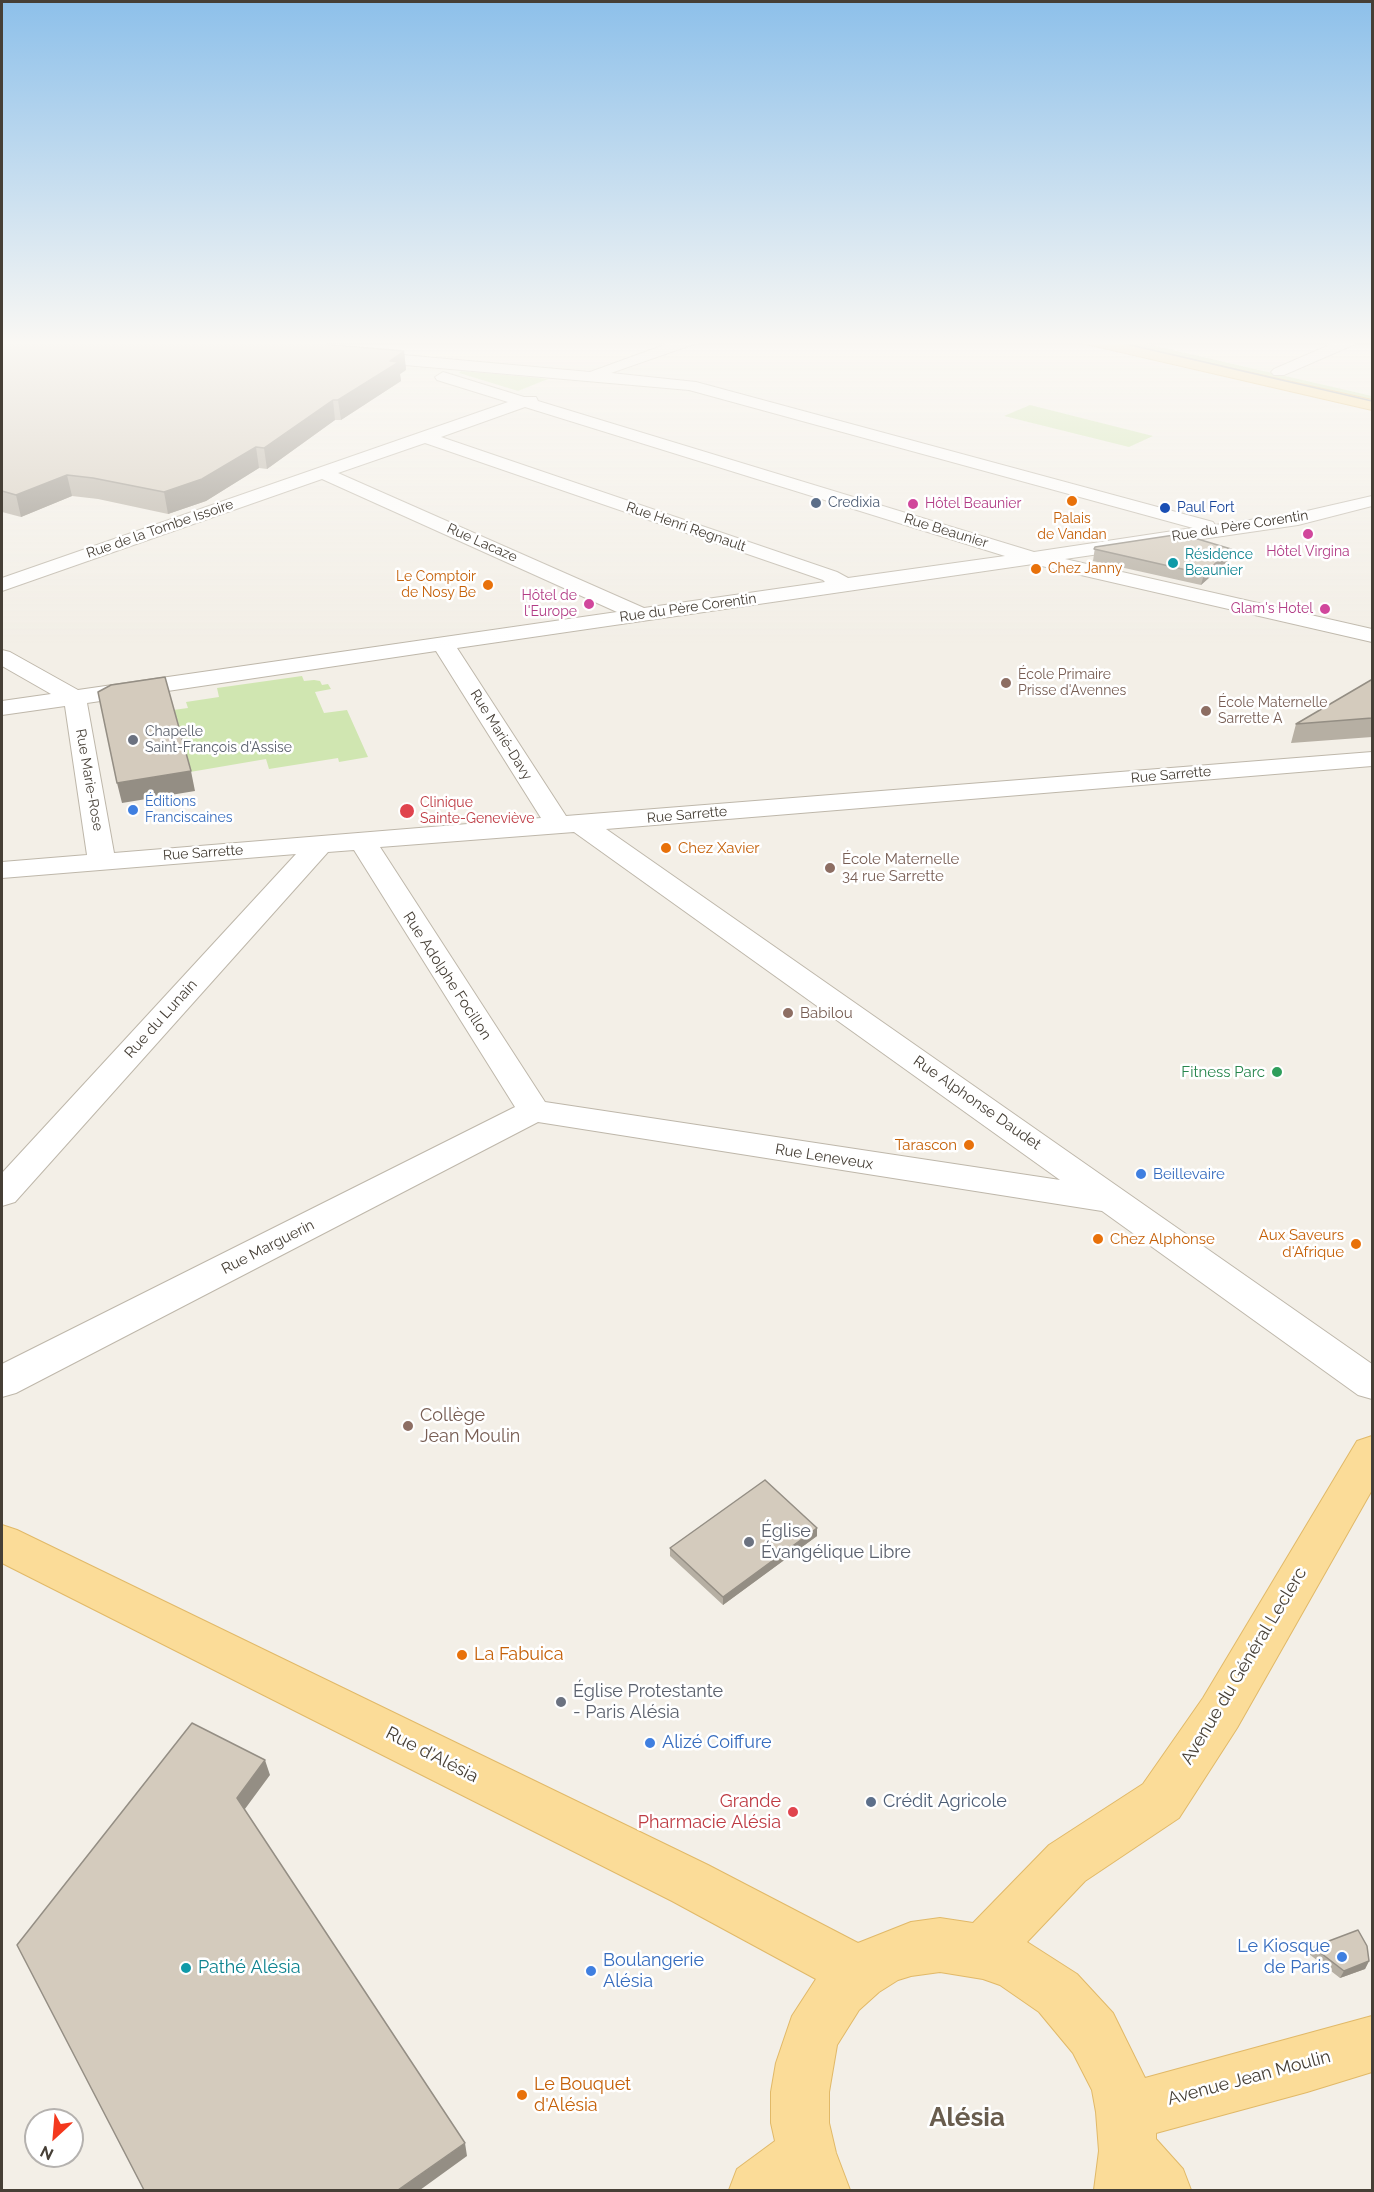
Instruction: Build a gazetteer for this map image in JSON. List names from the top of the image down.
{
  "streets": {
    "main road": ["Avenue du Général Leclerc", "Rue d'Alésia", "Avenue Jean Moulin"],
    "street": [
      "Rue du Père Corentin",
      "Rue Henri Regnault",
      "Rue de la Tombe Issoire",
      "Rue Beaunier",
      "Rue Lacaze",
      "Rue Marié-Davy",
      "Rue Sarrette",
      "Rue Marie-Rose",
      "Rue Adolphe Focillon",
      "Rue du Lunain",
      "Rue Alphonse Daudet",
      "Rue Leneveux",
      "Rue Marguerin"
    ]
  },
  "crossings": [
    ["Rue du Père Corentin", "Rue Henri Regnault"],
    ["Rue du Père Corentin", "Rue Beaunier"],
    ["Rue du Père Corentin", "Rue Lacaze"],
    ["Rue du Père Corentin", "Rue Marié-Davy"],
    ["Rue du Père Corentin", "Rue Marie-Rose"],
    ["Rue de la Tombe Issoire", "Rue Lacaze"],
    ["Rue Marié-Davy", "Rue Sarrette"],
    ["Rue Marié-Davy", "Rue Alphonse Daudet"],
    ["Rue Sarrette", "Rue Marie-Rose"],
    ["Rue Sarrette", "Rue Adolphe Focillon"],
    ["Rue Sarrette", "Rue du Lunain"],
    ["Rue Sarrette", "Rue Alphonse Daudet"],
    ["Rue Adolphe Focillon", "Rue Leneveux"],
    ["Rue Adolphe Focillon", "Rue Marguerin"],
    ["Rue Alphonse Daudet", "Rue Leneveux"],
    ["Rue Leneveux", "Rue Marguerin"]
  ],
  "districts": ["Alésia"],
  "places": [
    "Palais de Vandan",
    "Credixia",
    "Hôtel Beaunier",
    "Paul Fort",
    "Hôtel Virgina",
    "Résidence Beaunier",
    "Chez Janny",
    "Le Comptoir de Nosy Be",
    "Hôtel de l'Europe",
    "Glam's Hotel",
    "École Primaire Prisse d'Avennes",
    "École Maternelle Sarrette A",
    "Chapelle Saint-François d'Assise",
    "Éditions Franciscaines",
    "Clinique Sainte-Geneviève",
    "Chez Xavier",
    "École Maternelle 34 rue Sarrette",
    "Babilou",
    "Fitness Parc",
    "Tarascon",
    "Beillevaire",
    "Chez Alphonse",
    "Aux Saveurs d'Afrique",
    "Collège Jean Moulin",
    "Église Évangélique Libre",
    "La Fabuica",
    "Église Protestante - Paris Alésia",
    "Alizé Coiffure",
    "Crédit Agricole",
    "Grande Pharmacie Alésia",
    "Le Kiosque de Paris",
    "Pathé Alésia",
    "Boulangerie Alésia",
    "Le Bouquet d'Alésia"
  ],
  "north": "bottom left"
}
